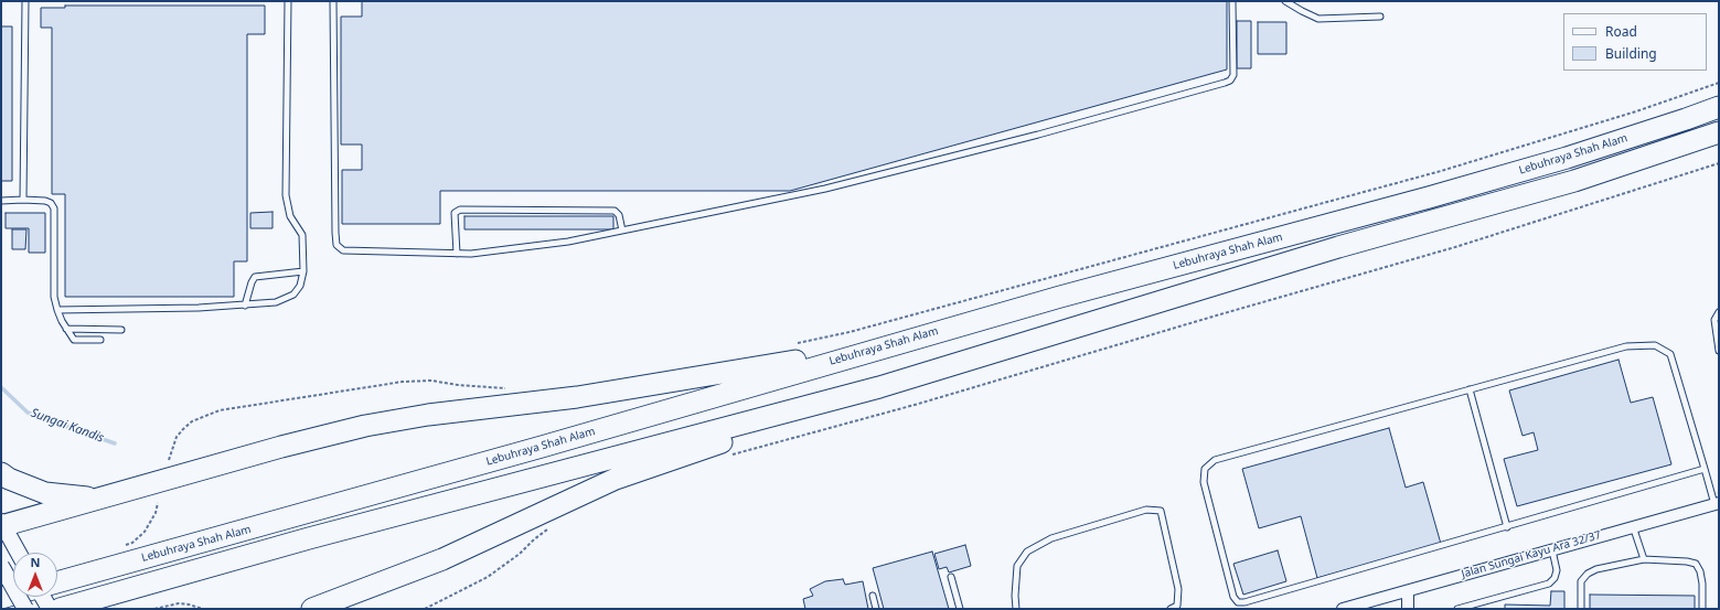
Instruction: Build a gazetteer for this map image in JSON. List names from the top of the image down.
{
  "streets": {
    "highway": ["Lebuhraya Shah Alam"],
    "street": ["Jalan Sungai Kayu Ara 32/37"]
  },
  "water": ["Sungai Kandis"],
  "legend": ["Road", "Building"],
  "north": "top"
}
